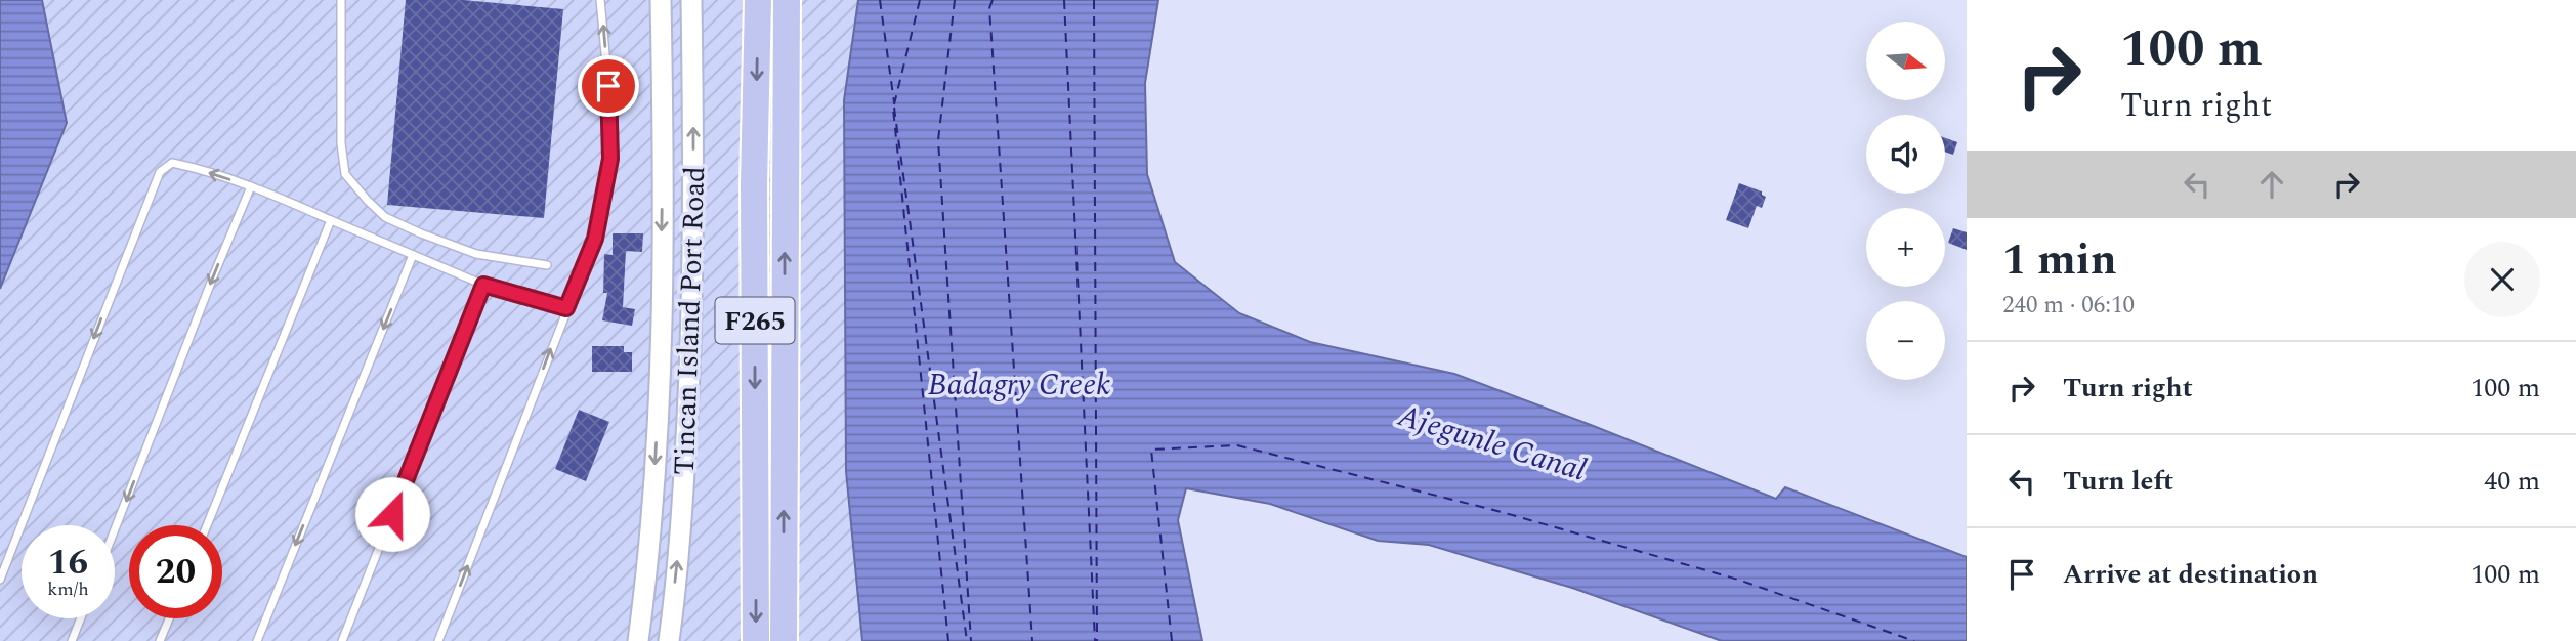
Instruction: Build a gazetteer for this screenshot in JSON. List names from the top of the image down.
{
  "streets": {
    "highway": ["F265"],
    "street": ["Tincan Island Port Road"]
  },
  "water": ["Badagry Creek", "Ajegunle Canal"],
  "north": "right",
  "page": {
    "turn": ["100 m", "Turn right"],
    "map_buttons": ["+", "−"],
    "heading": ["1 min", "240 m · 06:10"],
    "list": [
      {
        "name": "Turn right",
        "value": "100 m"
      },
      {
        "name": "Turn left",
        "value": "40 m"
      },
      {
        "name": "Arrive at destination",
        "value": "100 m"
      }
    ],
    "speed": "16 km/h",
    "limit": "20"
  }
}
